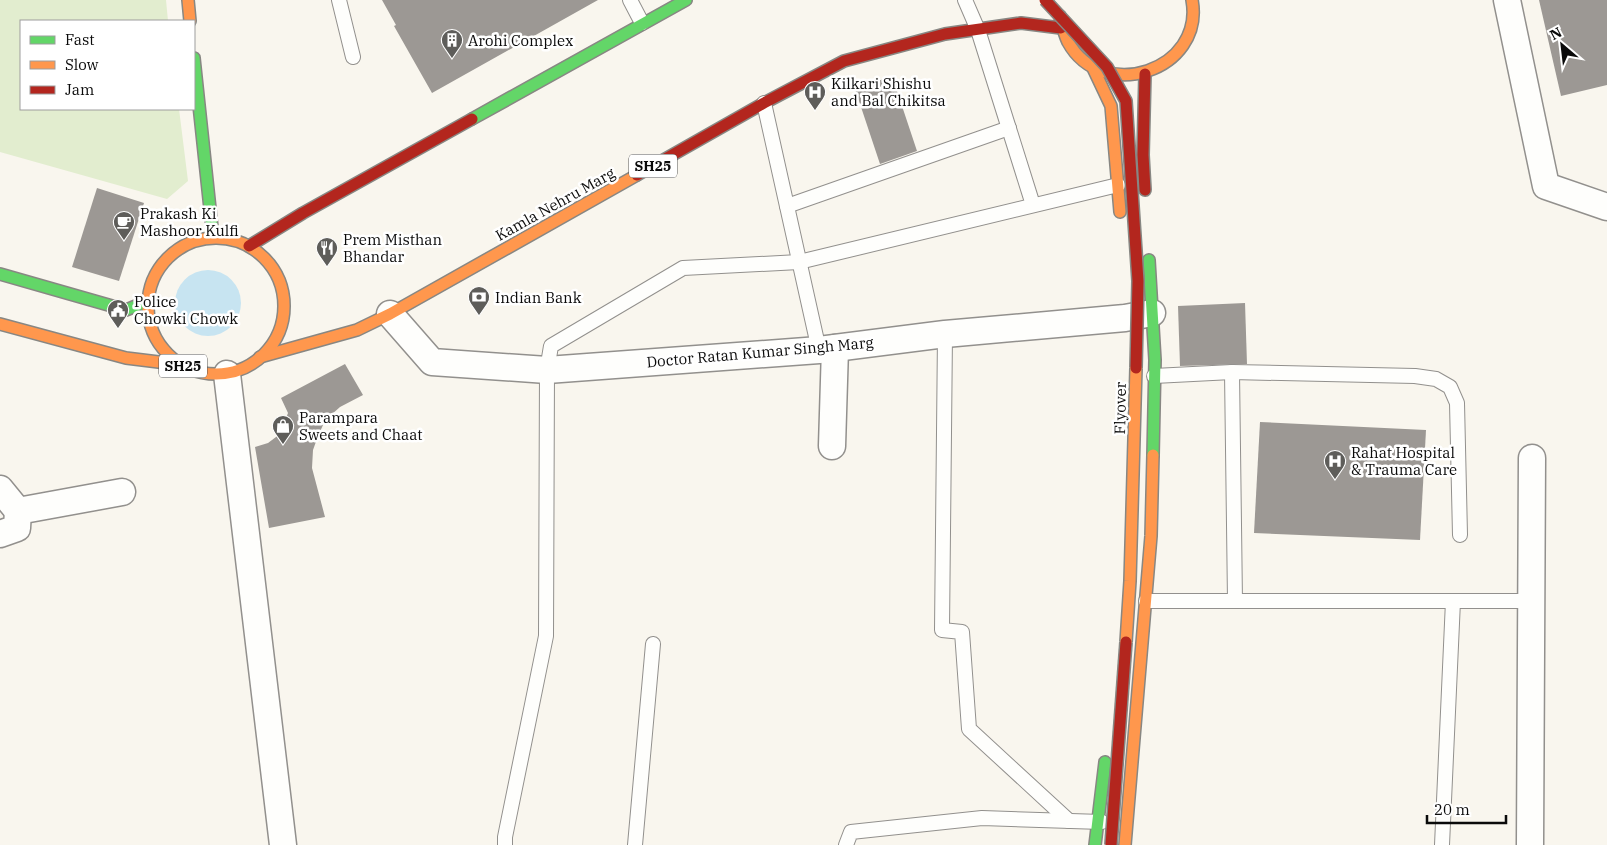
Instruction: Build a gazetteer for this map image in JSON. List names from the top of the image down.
{
  "streets": {
    "main road": ["SH25", "Kamla Nehru Marg", "Flyover"],
    "street": ["Doctor Ratan Kumar Singh Marg"]
  },
  "crossings": [
    ["SH25", "Kamla Nehru Marg"],
    ["Kamla Nehru Marg", "Doctor Ratan Kumar Singh Marg"]
  ],
  "places": {
    "building": ["Arohi Complex"],
    "hospital": ["Kilkari Shishu and Bal Chikitsa", "Rahat Hospital & Trauma Care"],
    "cafe": ["Prakash Ki Mashoor Kulfi"],
    "restaurant": ["Prem Misthan Bhandar"],
    "bank": ["Indian Bank"],
    "public building": ["Police Chowki Chowk"],
    "shop": ["Parampara Sweets and Chaat"]
  },
  "legend": ["Fast", "Slow", "Jam"],
  "scale_bar": "20 m",
  "north": "top left"
}
